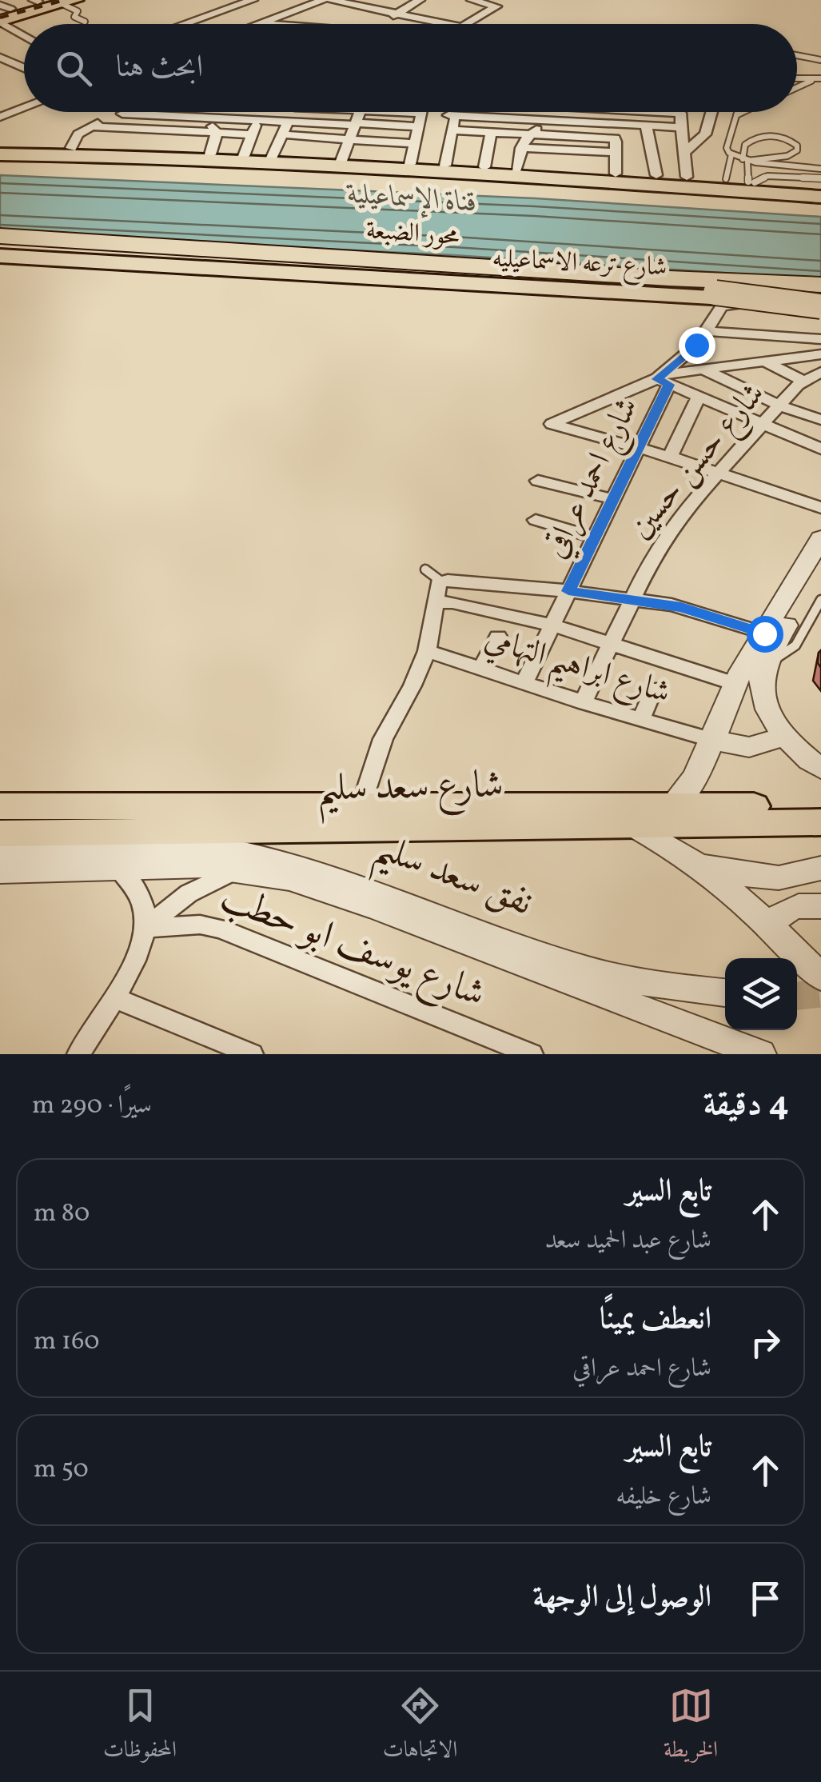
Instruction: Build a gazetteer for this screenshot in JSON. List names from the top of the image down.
{
  "streets": {
    "highway": ["محور الضبعة"],
    "main road": ["شارع ترعه الاسماعيليه", "شارع سعد سليم"],
    "street": [
      "شارع حسن حسين",
      "شارع احمد عراقي",
      "شارع ابراهيم التهامي",
      "نفق سعد سليم",
      "شارع يوسف ابو حطب"
    ]
  },
  "crossings": [
    ["محور الضبعة", "شارع ترعه الاسماعيليه"],
    ["شارع حسن حسين", "شارع ابراهيم التهامي"],
    ["شارع احمد عراقي", "شارع ابراهيم التهامي"]
  ],
  "water": ["قناة الإسماعيلية"],
  "page": {
    "search": "ابحث هنا",
    "heading": ["4 دقيقة", "سيرًا · 290 m"],
    "list": [
      ["تابع السير", "شارع عبد الحميد سعد", "80 m"],
      ["انعطف يمينًا", "شارع احمد عراقي", "160 m"],
      ["تابع السير", "شارع خليفه", "50 m"],
      "الوصول إلى الوجهة"
    ],
    "nav": ["الخريطة", "الاتجاهات", "المحفوظات"]
  }
}
